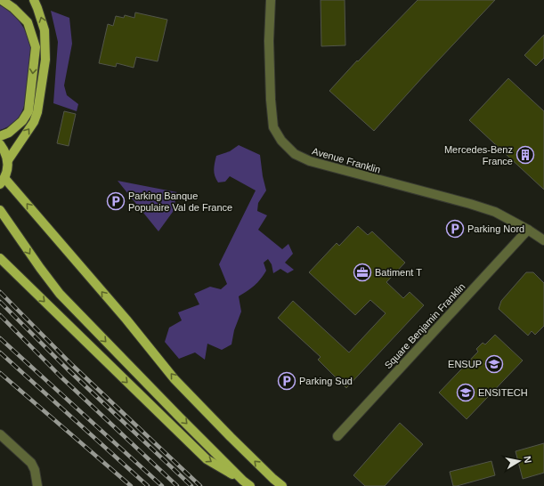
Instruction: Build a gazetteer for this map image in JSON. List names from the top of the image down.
{
  "streets": {
    "street": ["Avenue Franklin", "Square Benjamin Franklin"]
  },
  "crossings": [
    ["Avenue Franklin", "Square Benjamin Franklin"]
  ],
  "places": {
    "building": ["Mercedes-Benz France"],
    "parking": ["Parking Banque Populaire Val de France", "Parking Nord", "Parking Sud"],
    "office": ["Batiment T"],
    "school or university": ["ENSUP", "ENSITECH"]
  },
  "north": "right"
}
